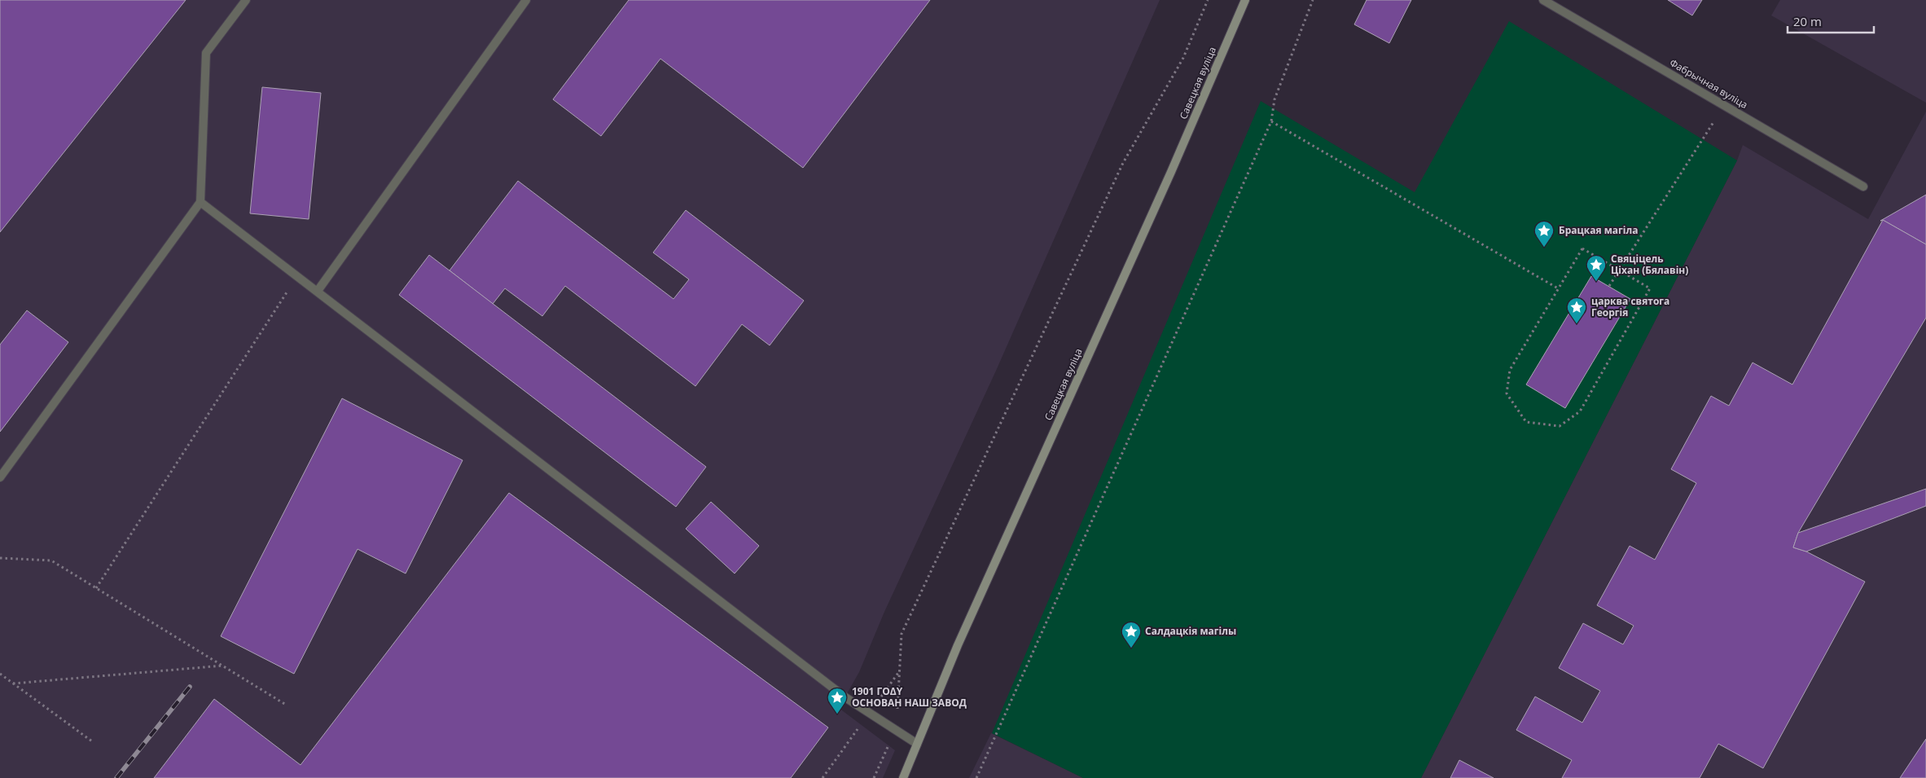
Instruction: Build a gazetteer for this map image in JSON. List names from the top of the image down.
{
  "streets": {
    "main road": ["Савецкая вуліца"],
    "street": ["Фабрычная вуліца"]
  },
  "places": {
    "place": [
      "Брацкая магіла",
      "Свяціцель Ціхан (Бялавін)",
      "царква святога Георгія",
      "Салдацкія магілы",
      "1901 ΓΟΔΥ ОСНОВАН НАШ ЗАВОД"
    ]
  },
  "scale_bar": "20 m"
}
